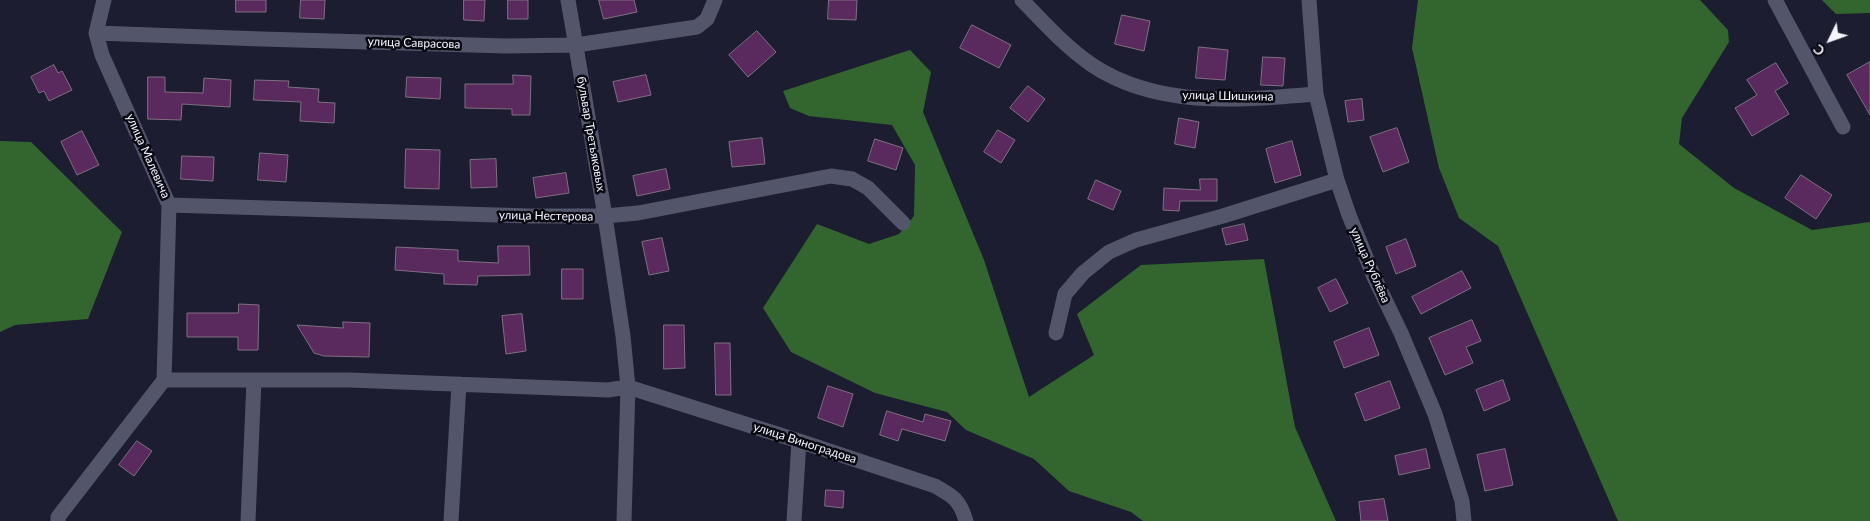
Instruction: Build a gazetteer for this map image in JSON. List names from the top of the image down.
{
  "streets": {
    "street": [
      "улица Саврасова",
      "улица Шишкина",
      "бульвар Третьяковых",
      "улица Малевича",
      "улица Нестерова",
      "улица Рублёва",
      "улица Виноградова"
    ]
  },
  "crossings": [
    ["улица Саврасова", "бульвар Третьяковых"],
    ["улица Саврасова", "улица Малевича"],
    ["улица Шишкина", "улица Рублёва"],
    ["бульвар Третьяковых", "улица Нестерова"],
    ["бульвар Третьяковых", "улица Виноградова"],
    ["улица Малевича", "улица Нестерова"]
  ],
  "north": "bottom left"
}
